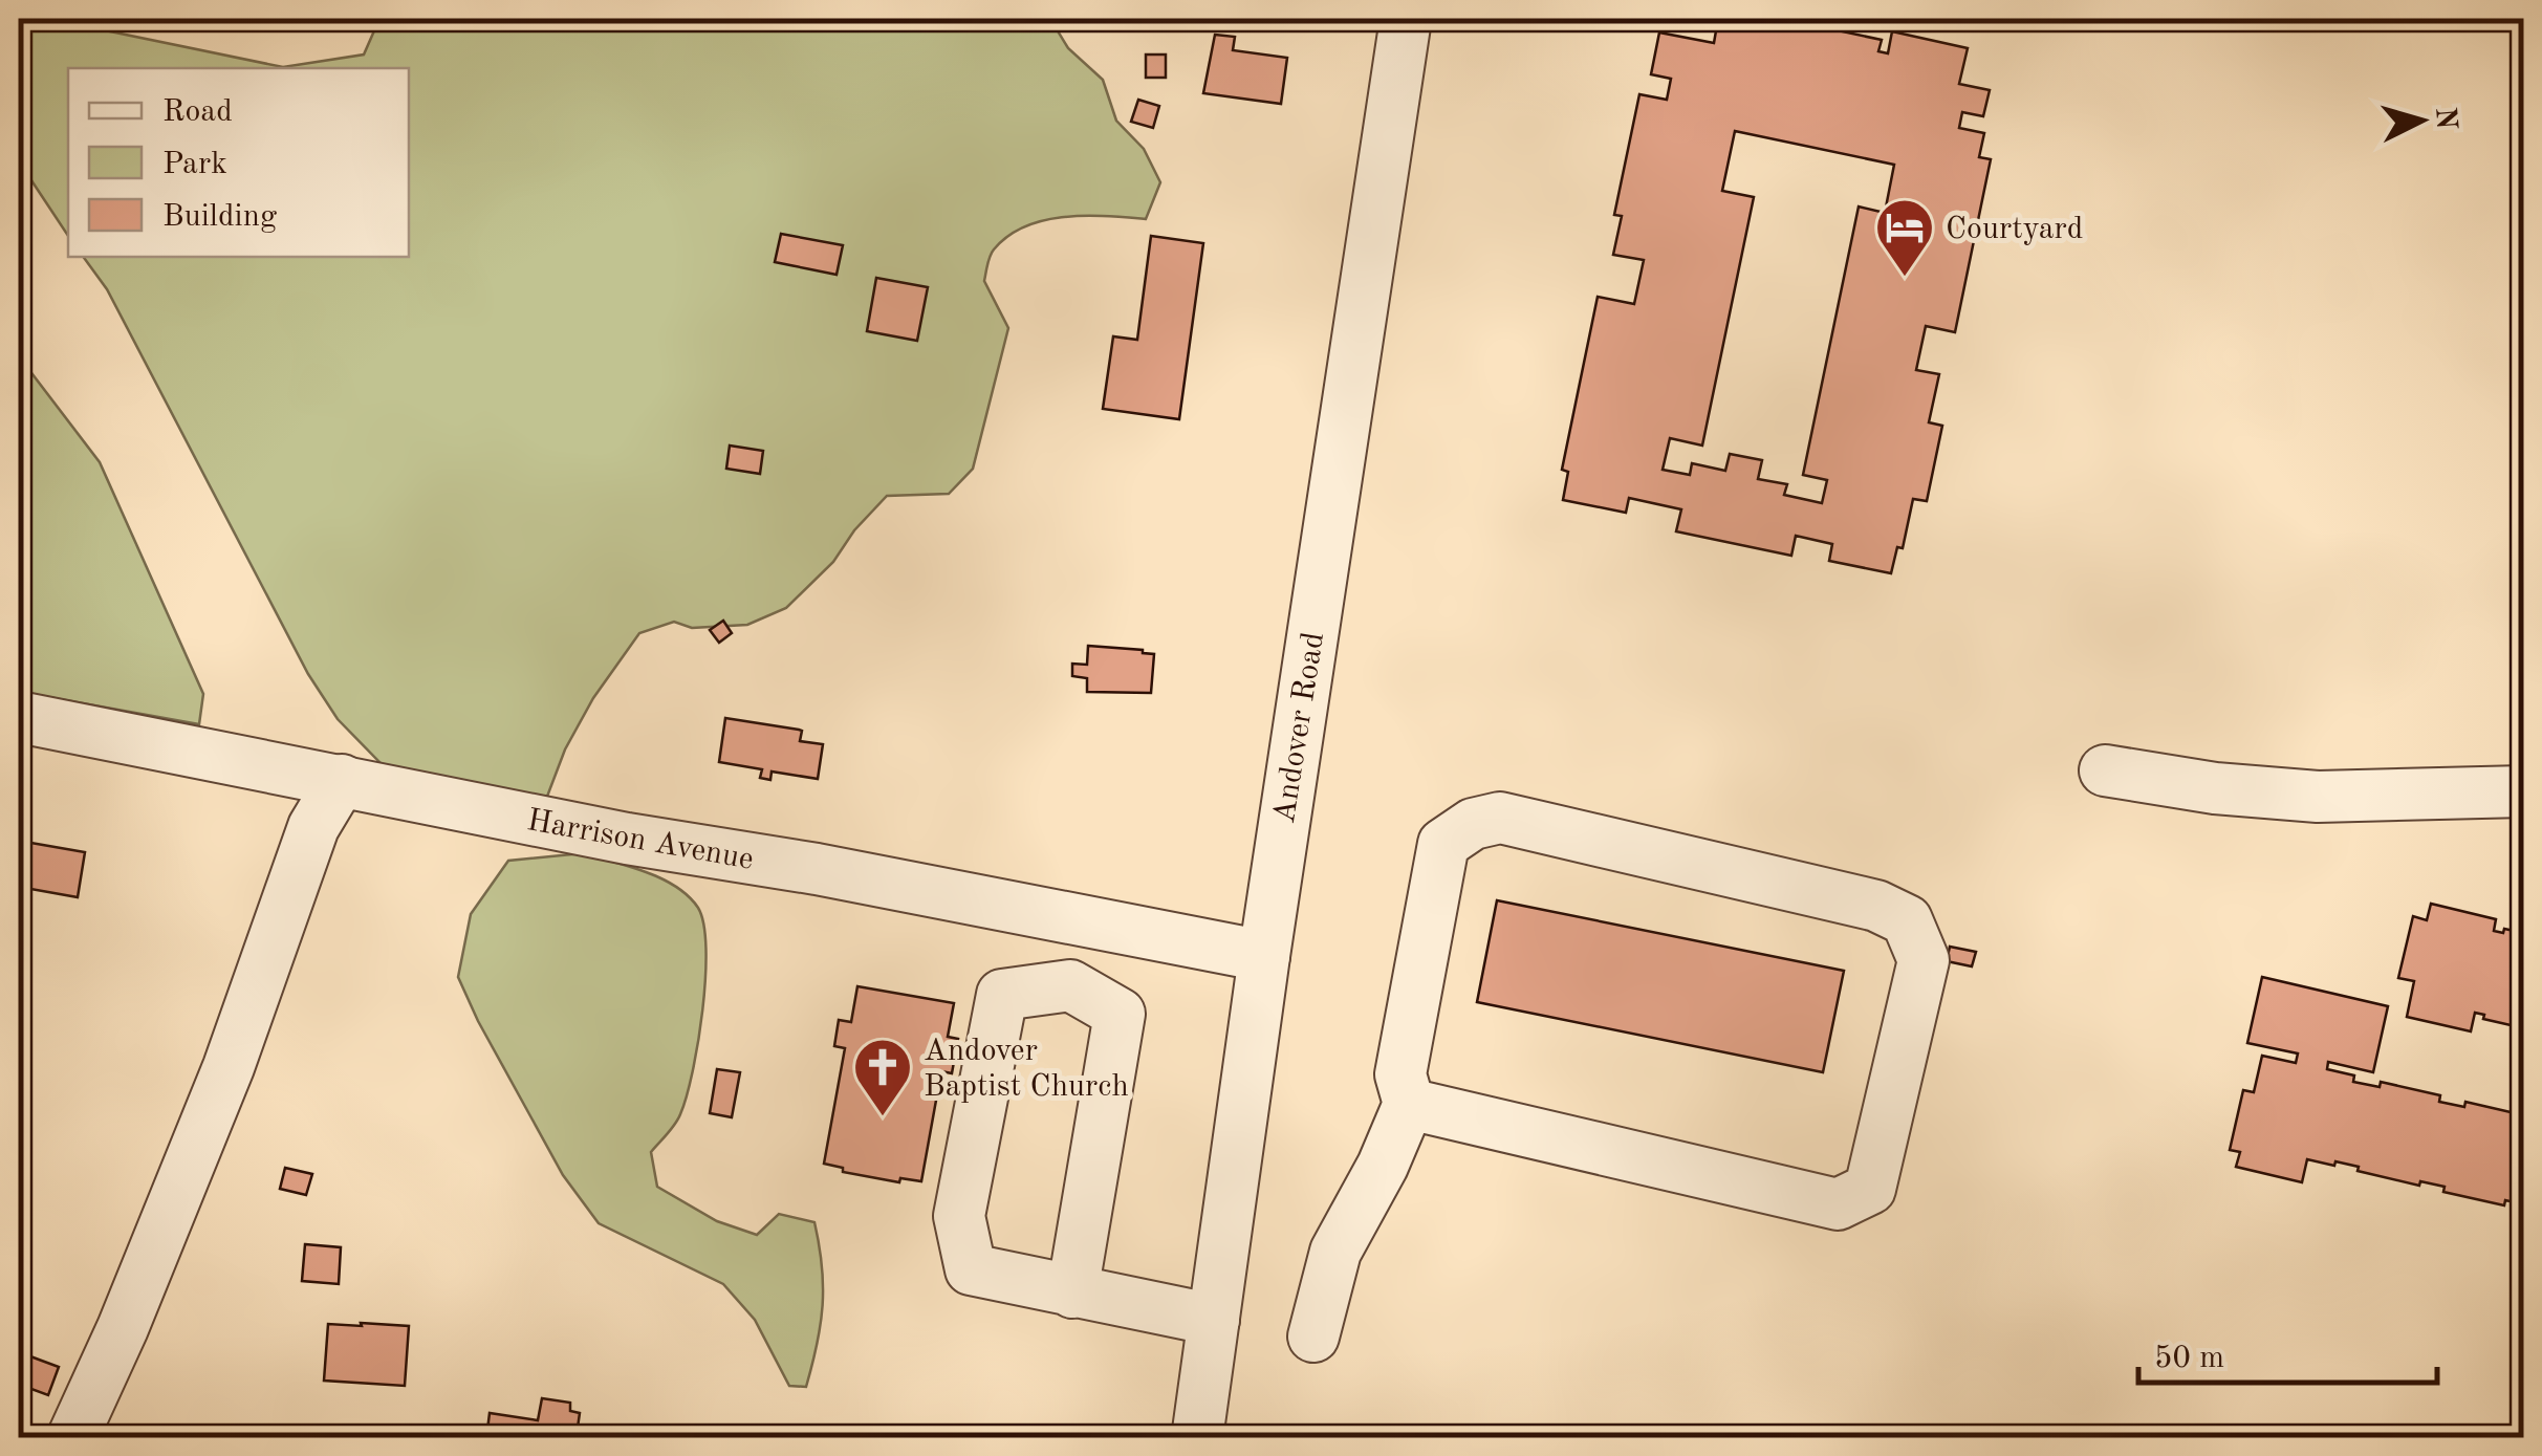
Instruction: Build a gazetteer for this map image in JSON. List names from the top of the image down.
{
  "streets": {
    "street": ["Andover Road", "Harrison Avenue"]
  },
  "crossings": [
    ["Andover Road", "Harrison Avenue"]
  ],
  "places": {
    "hotel": ["Courtyard"],
    "church": ["Andover Baptist Church"]
  },
  "legend": ["Road", "Park", "Building"],
  "scale_bar": "50 m",
  "north": "right"
}
